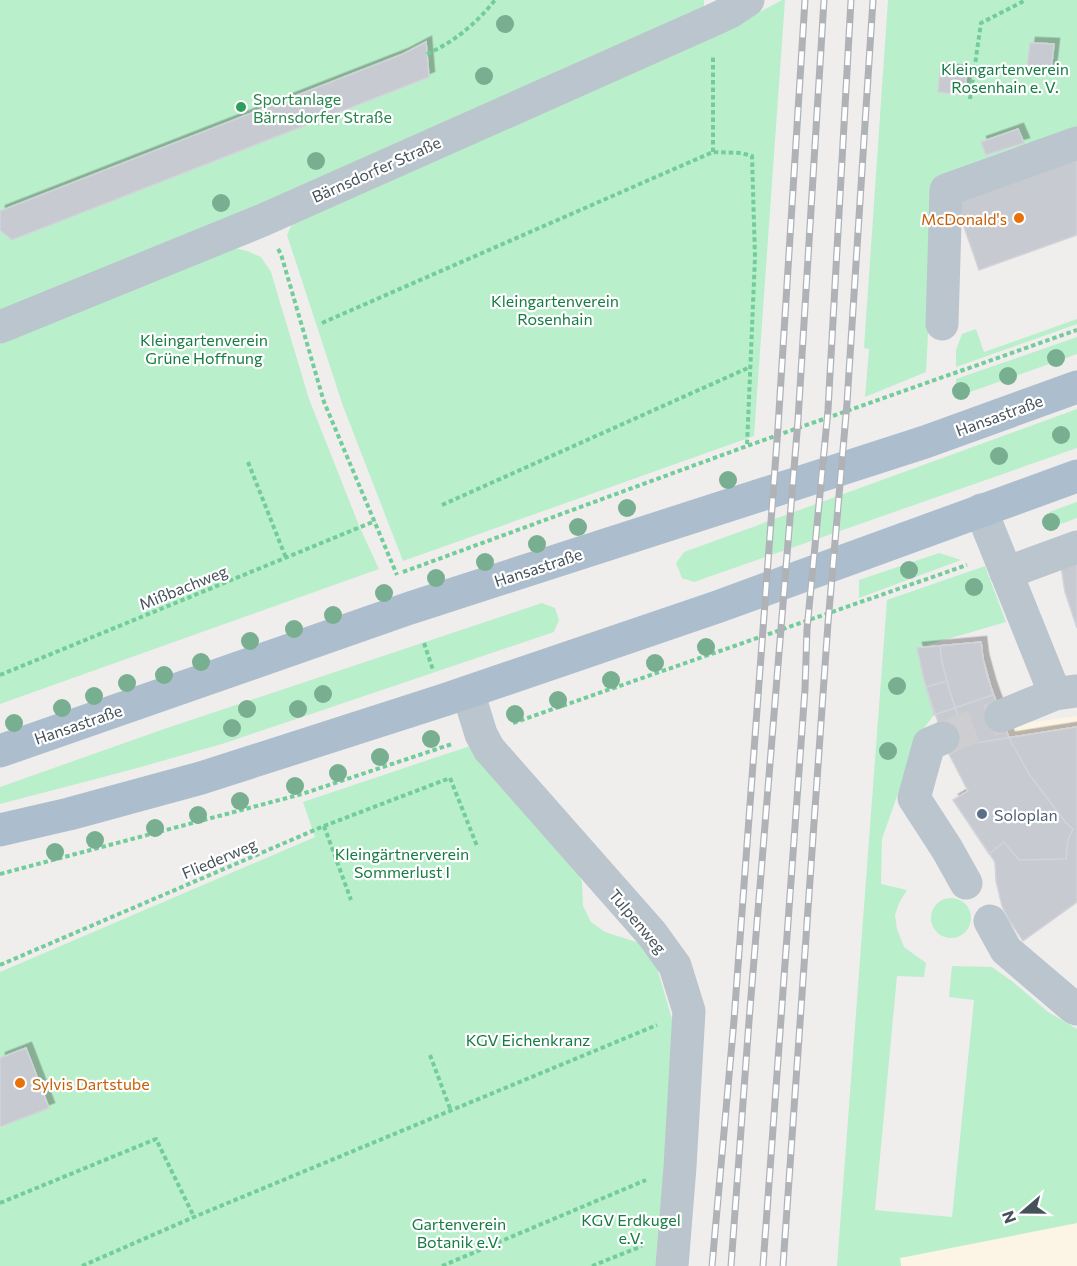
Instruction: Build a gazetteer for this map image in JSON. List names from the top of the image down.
{
  "streets": {
    "main road": ["Hansastraße"],
    "street": ["Bärnsdorfer Straße", "Tulpenweg"],
    "path": ["Mißbachweg", "Fliederweg"]
  },
  "parks": [
    "Kleingartenverein Rosenhain e. V.",
    "Kleingartenverein Rosenhain",
    "Kleingartenverein Grüne Hoffnung",
    "Kleingärtnerverein Sommerlust I",
    "KGV Eichenkranz",
    "KGV Erdkugel e.V.",
    "Gartenverein Botanik e.V."
  ],
  "places": [
    "Sportanlage Bärnsdorfer Straße",
    "McDonald's",
    "Soloplan",
    "Sylvis Dartstube"
  ],
  "north": "left"
}
